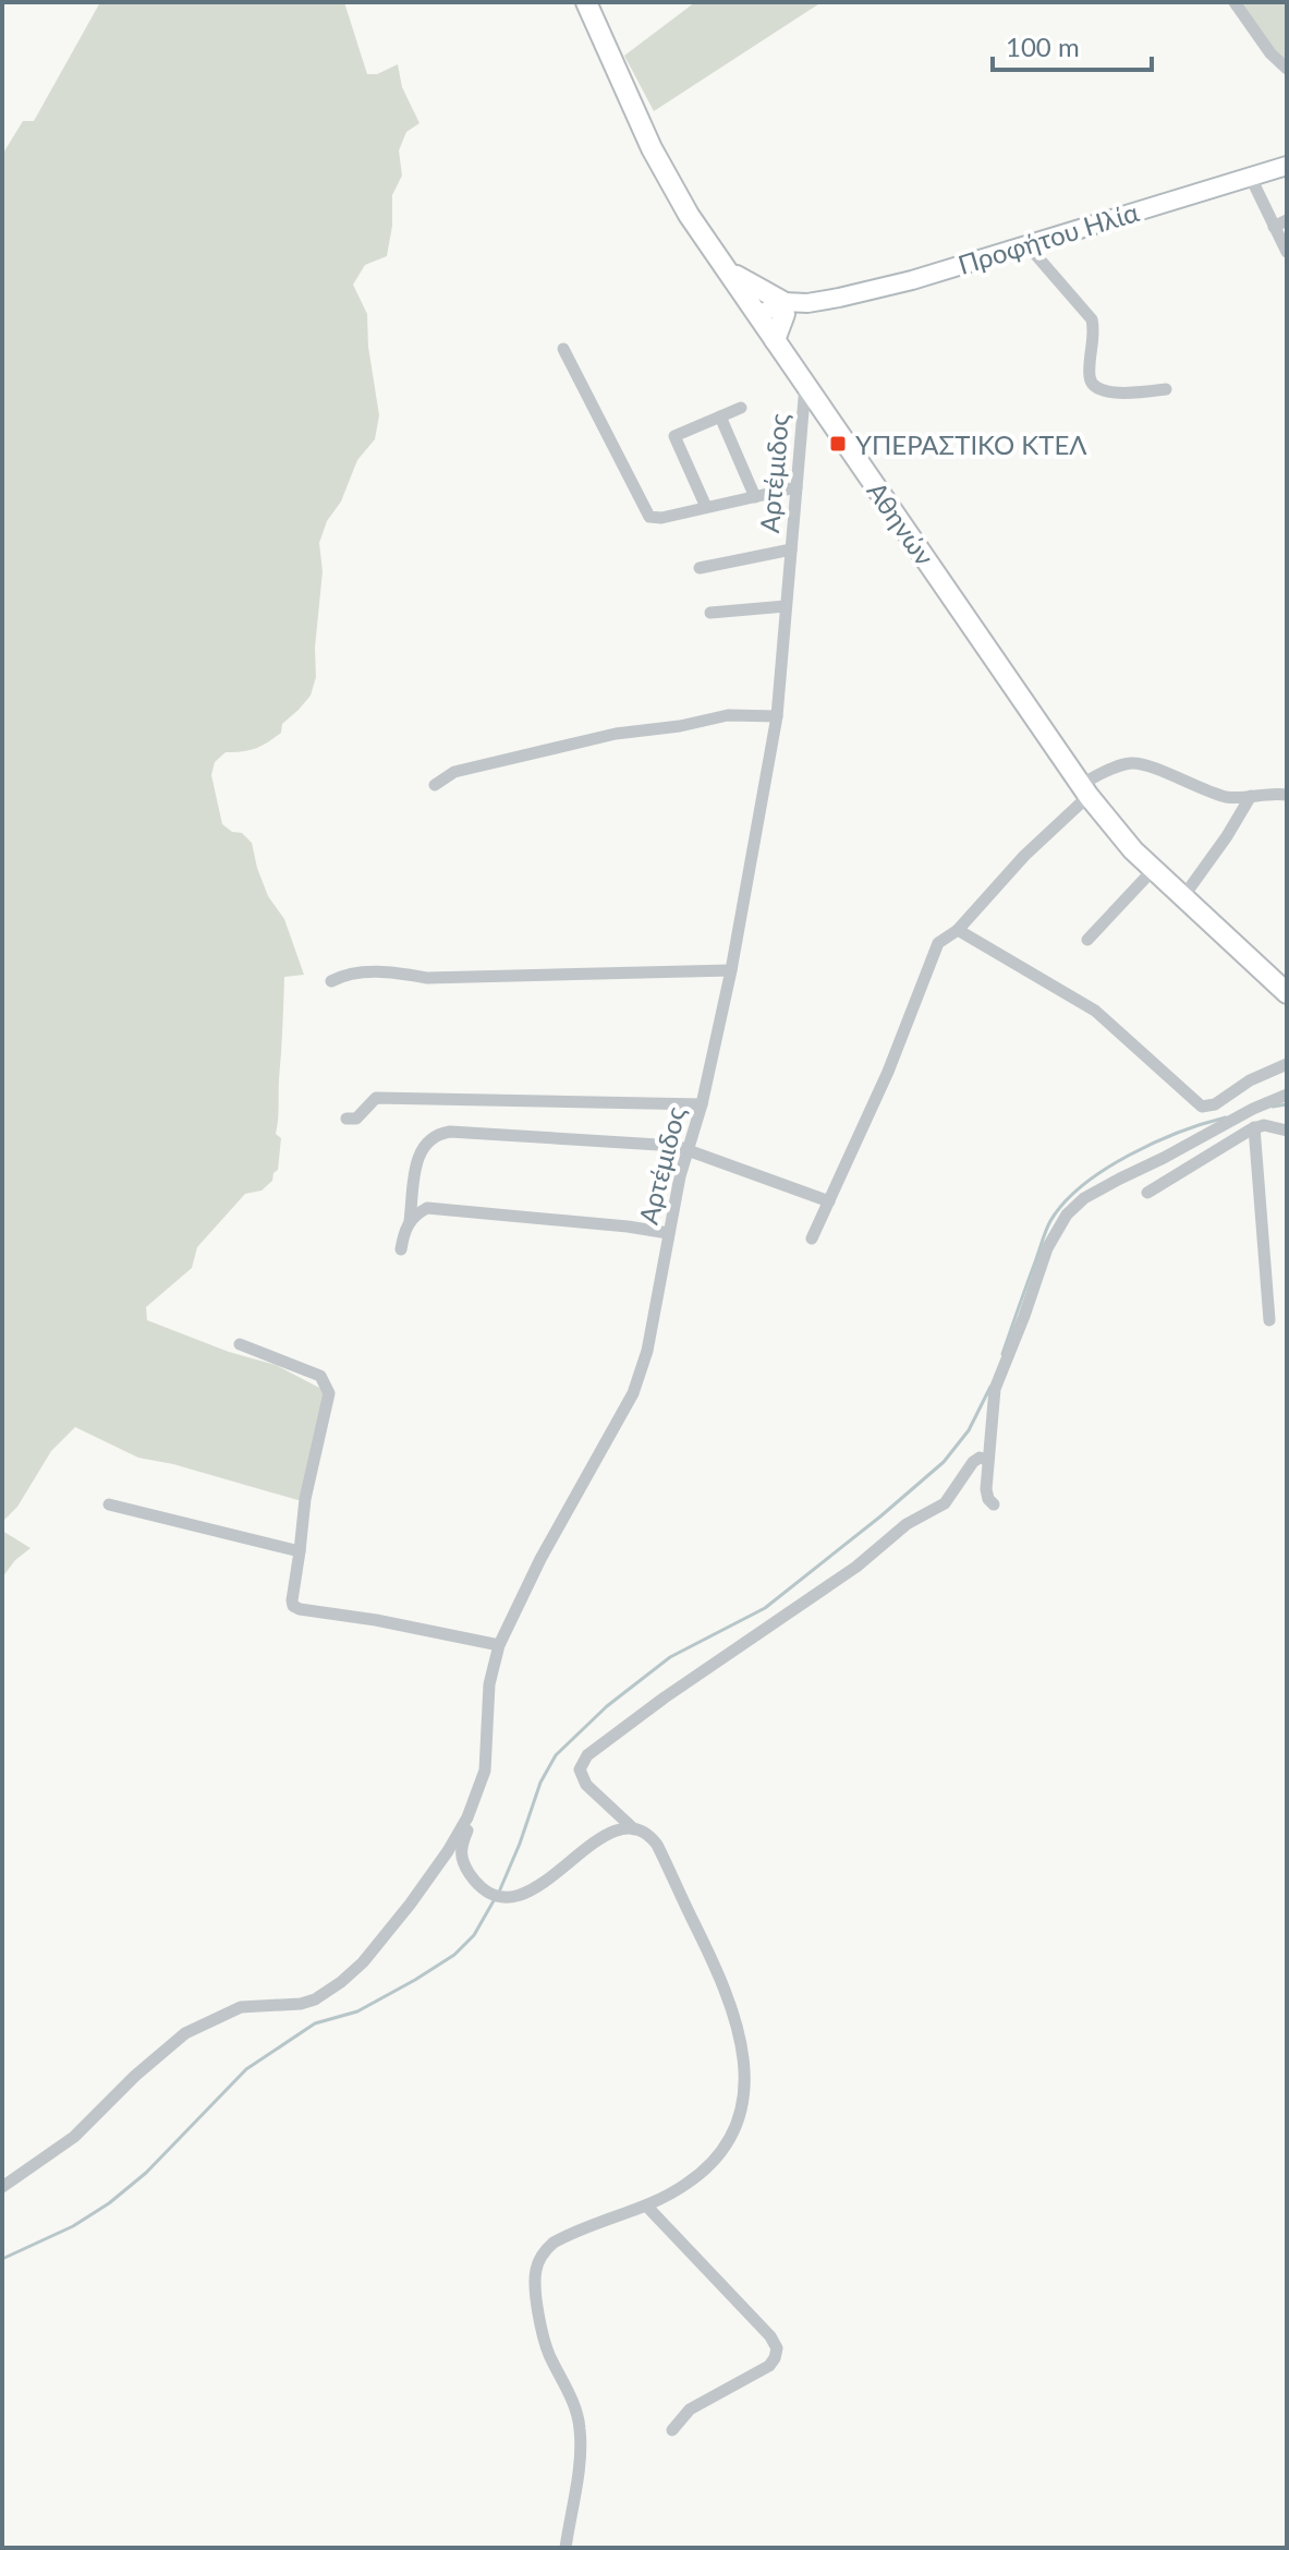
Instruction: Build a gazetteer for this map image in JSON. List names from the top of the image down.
{
  "streets": {
    "main road": ["Αθηνών"],
    "street": ["Προφήτου Ηλία", "Αρτέμιδος"]
  },
  "crossings": [
    ["Αρτέμιδος", "Αθηνών"]
  ],
  "places": {
    "transit": ["ΥΠΕΡΑΣΤΙΚΟ ΚΤΕΛ"]
  },
  "scale_bar": "100 m"
}
